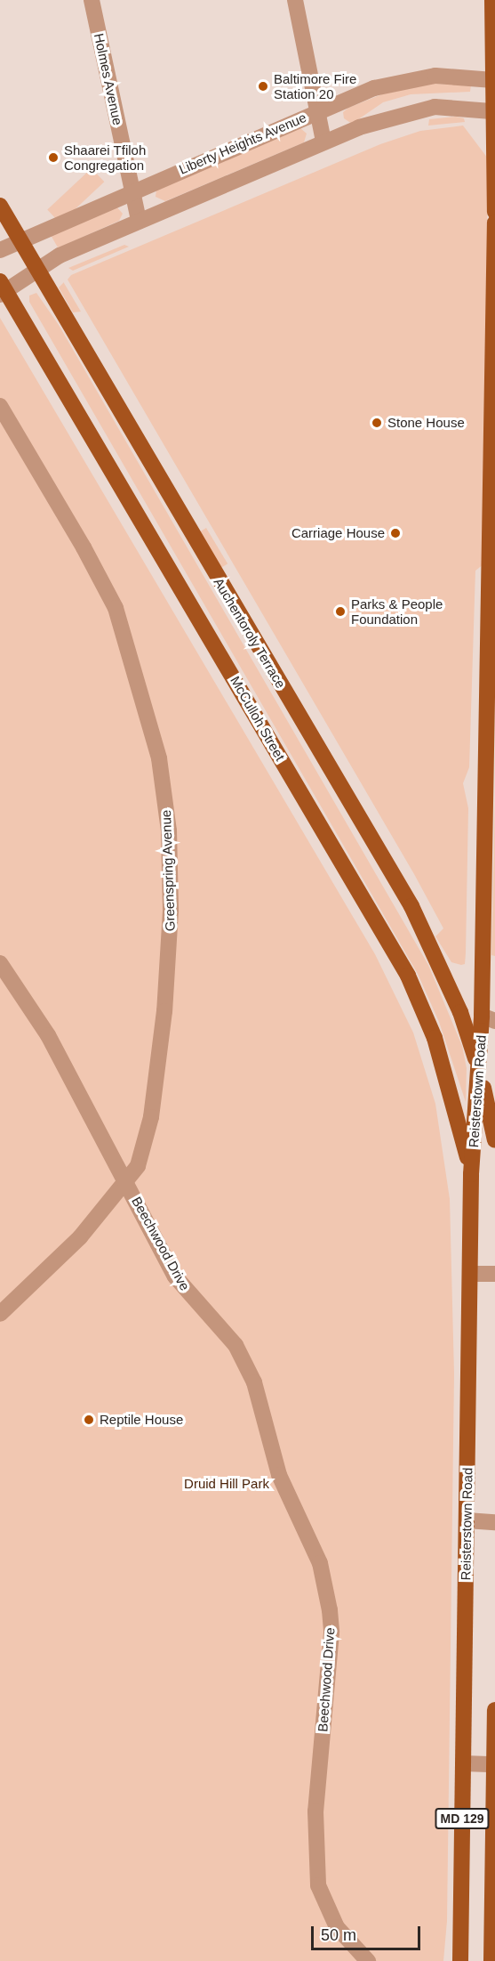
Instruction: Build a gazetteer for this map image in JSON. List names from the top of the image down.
{
  "streets": {
    "main road": [
      "Auchentoroly Terrace",
      "McCulloh Street",
      "Reisterstown Road",
      "MD 129"
    ],
    "street": [
      "Holmes Avenue",
      "Liberty Heights Avenue",
      "Greenspring Avenue",
      "Beechwood Drive"
    ]
  },
  "crossings": [
    ["Holmes Avenue", "Liberty Heights Avenue"],
    ["Liberty Heights Avenue", "Auchentoroly Terrace"],
    ["Auchentoroly Terrace", "Reisterstown Road"],
    ["McCulloh Street", "Reisterstown Road"],
    ["Greenspring Avenue", "Beechwood Drive"]
  ],
  "parks": ["Druid Hill Park"],
  "places": [
    "Baltimore Fire Station 20",
    "Shaarei Tfiloh Congregation",
    "Stone House",
    "Carriage House",
    "Parks & People Foundation",
    "Reptile House"
  ],
  "scale_bar": "50 m"
}
